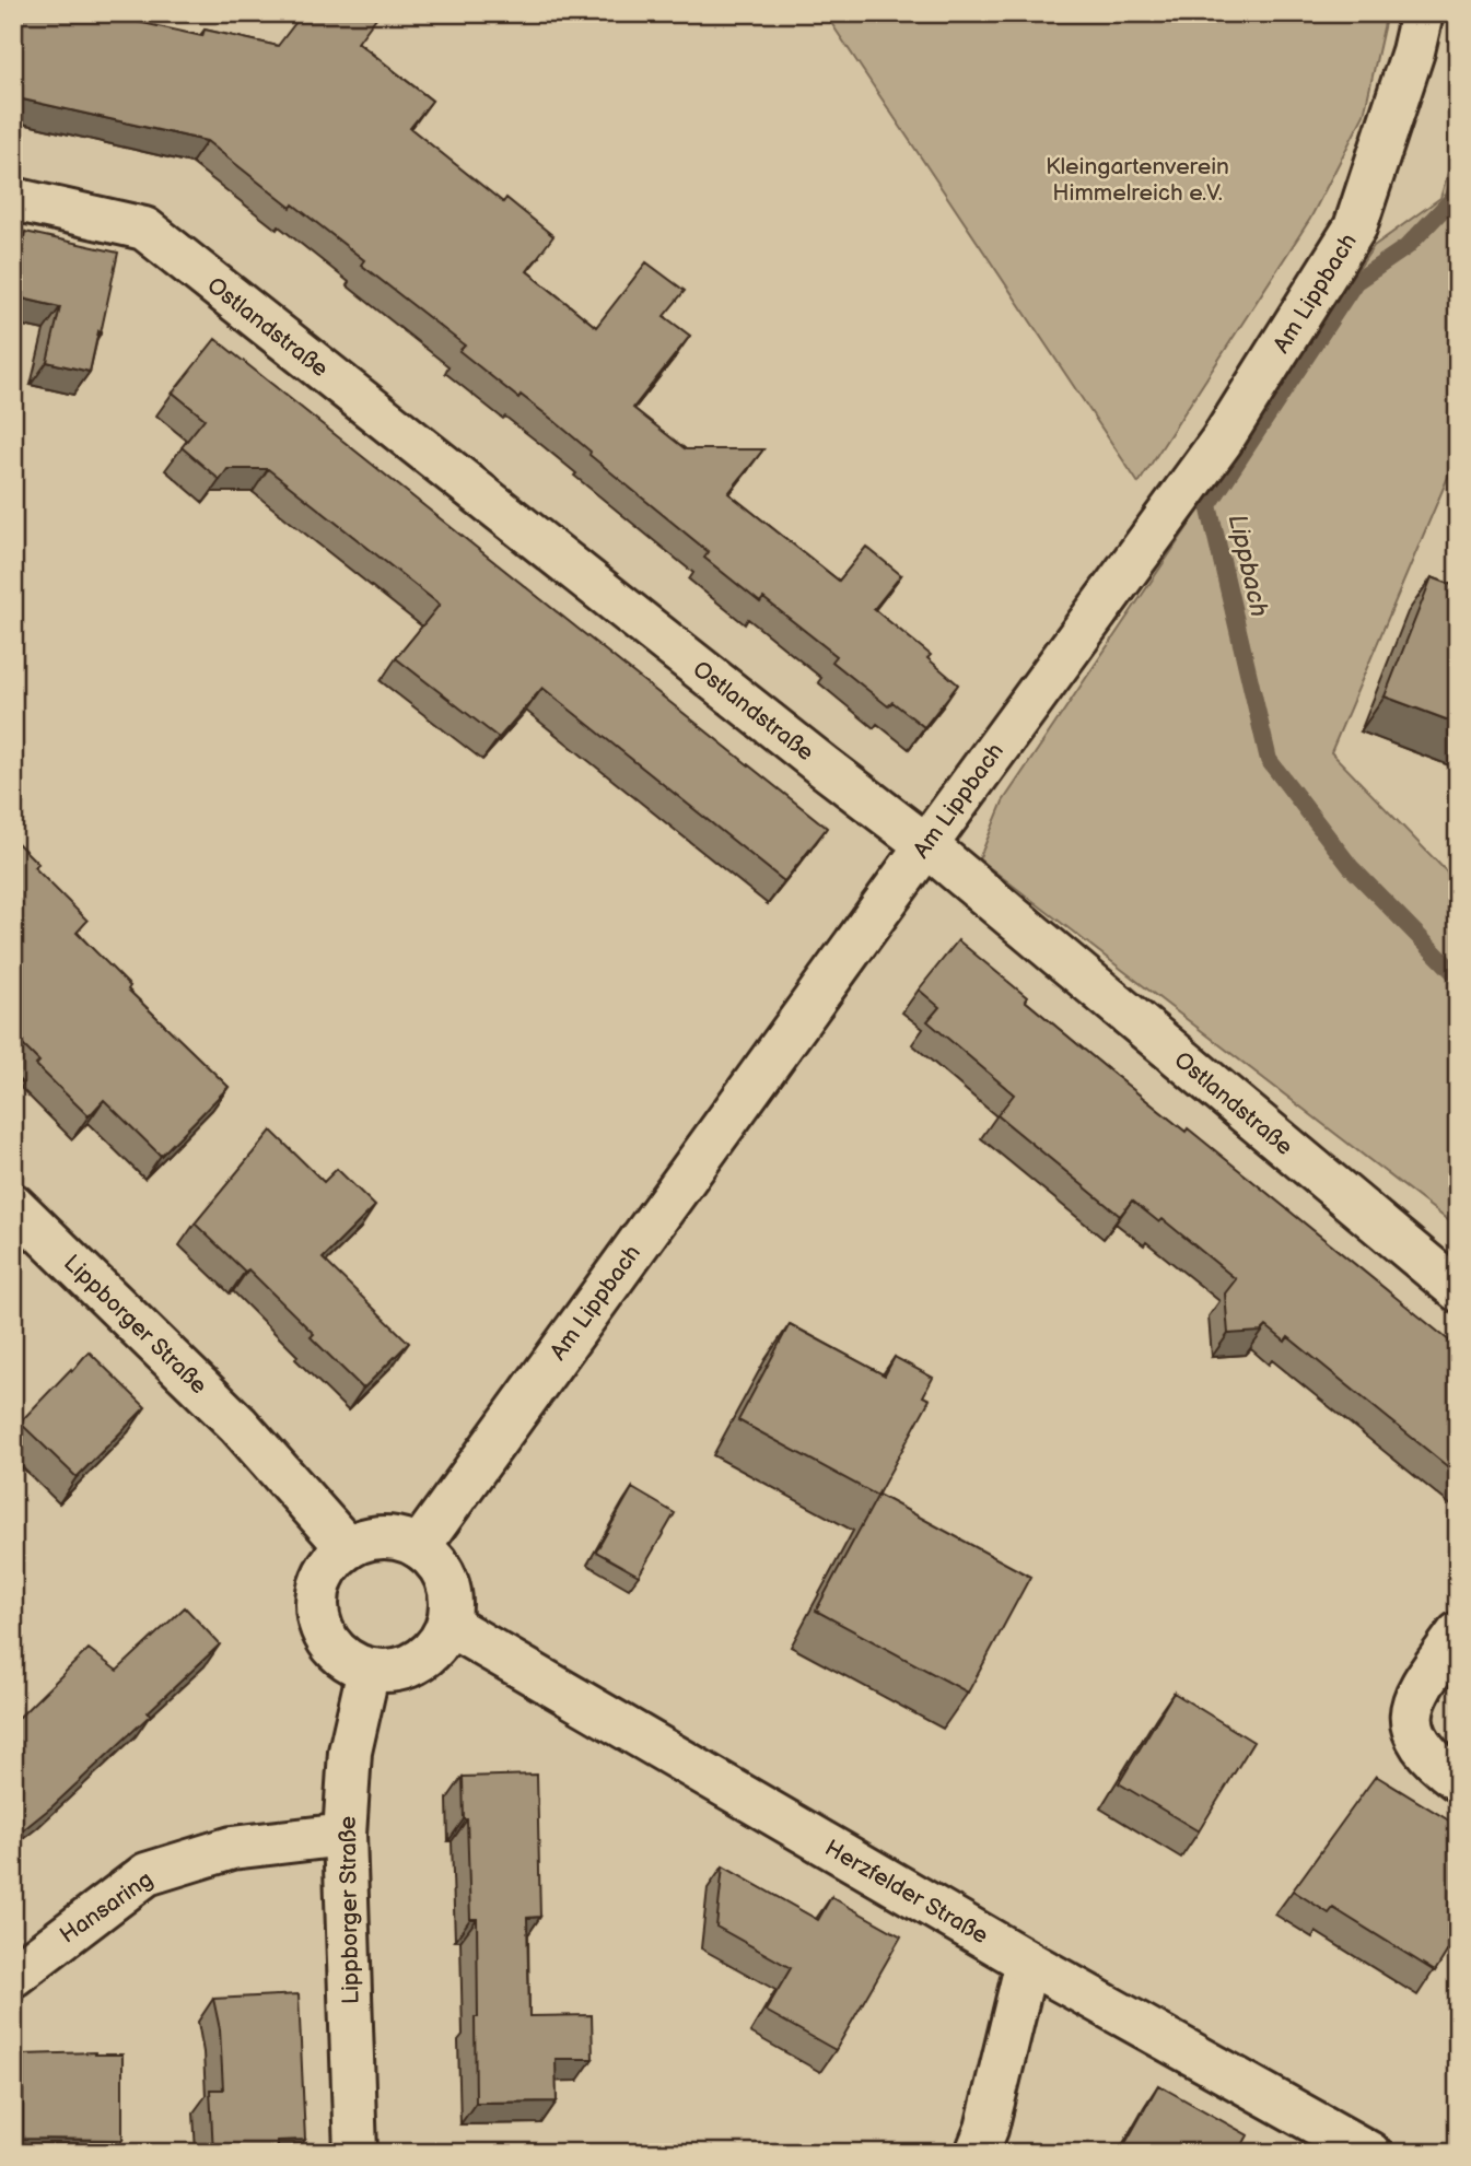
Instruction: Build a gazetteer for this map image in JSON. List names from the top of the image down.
{
  "streets": {
    "street": [
      "Am Lippbach",
      "Ostlandstraße",
      "Lippborger Straße",
      "Herzfelder Straße",
      "Hansaring"
    ]
  },
  "crossings": [
    ["Am Lippbach", "Ostlandstraße"],
    ["Am Lippbach", "Lippborger Straße"],
    ["Am Lippbach", "Herzfelder Straße"],
    ["Lippborger Straße", "Herzfelder Straße"],
    ["Lippborger Straße", "Hansaring"]
  ],
  "water": ["Lippbach"],
  "parks": ["Kleingartenverein Himmelreich e.V."]
}
